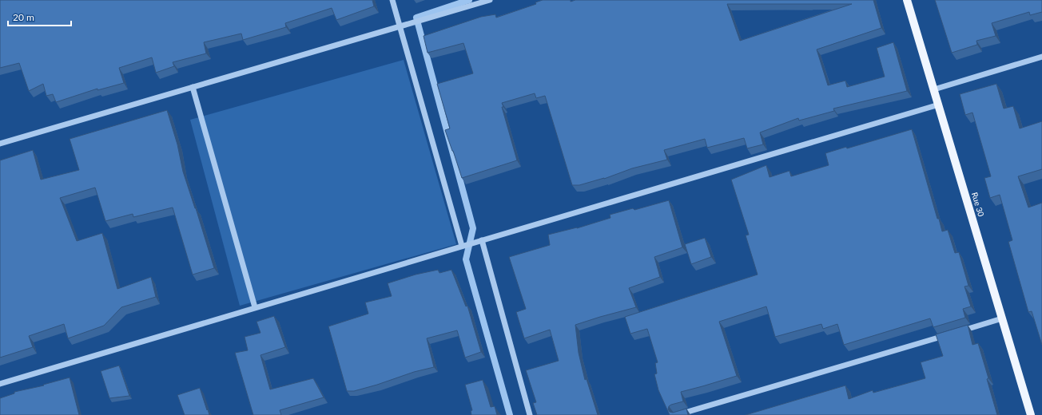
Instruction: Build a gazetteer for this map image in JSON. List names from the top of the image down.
{
  "streets": {
    "main road": ["Rue 30"]
  },
  "scale_bar": "20 m"
}
